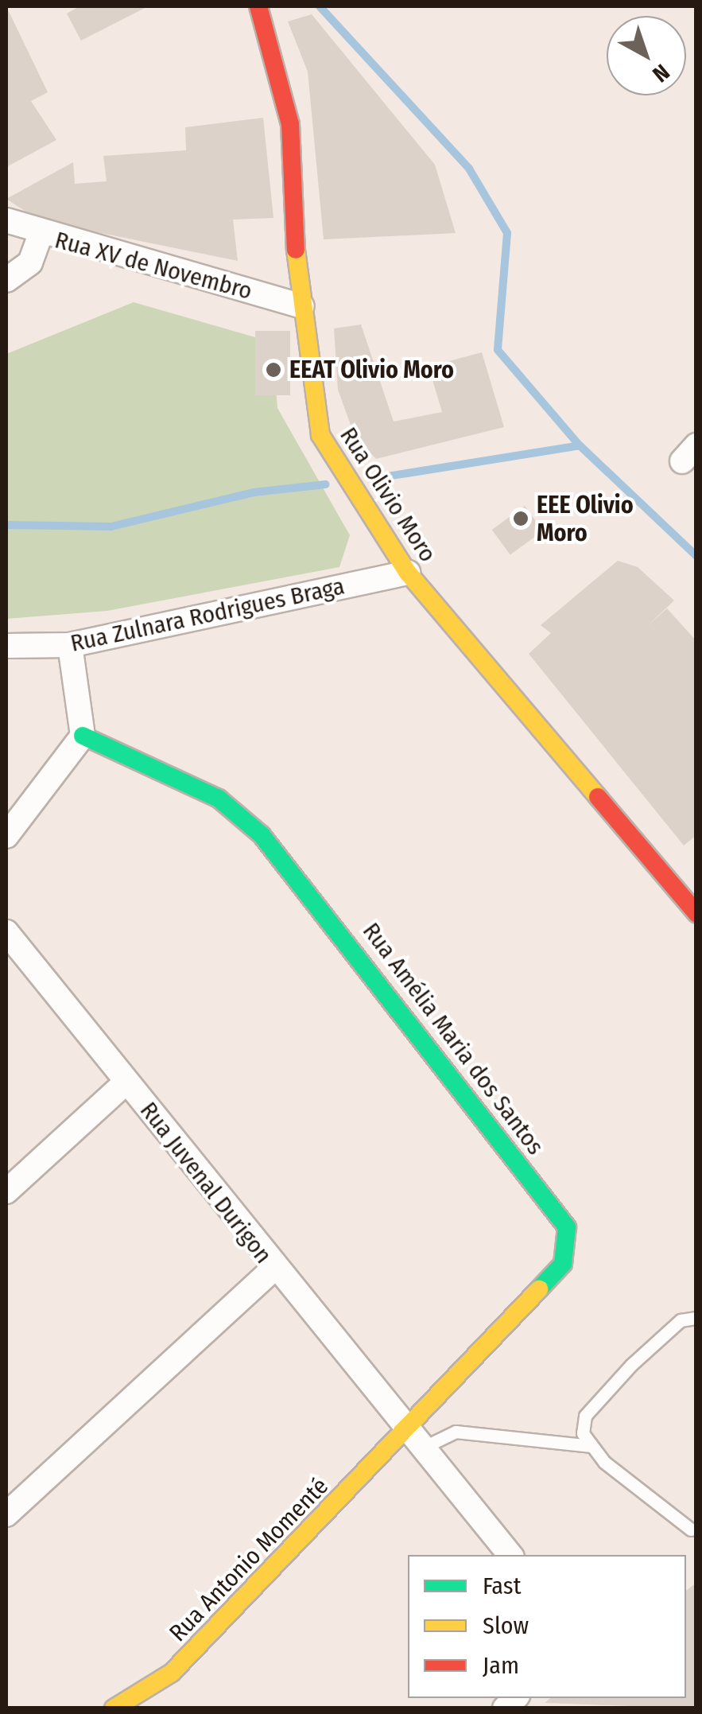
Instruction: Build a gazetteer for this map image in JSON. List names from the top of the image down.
{
  "streets": {
    "street": [
      "Rua XV de Novembro",
      "Rua Olivio Moro",
      "Rua Zulnara Rodrigues Braga",
      "Rua Amélia Maria dos Santos",
      "Rua Juvenal Durigon",
      "Rua Antonio Momenté"
    ]
  },
  "crossings": [
    ["Rua XV de Novembro", "Rua Olivio Moro"],
    ["Rua Olivio Moro", "Rua Zulnara Rodrigues Braga"],
    ["Rua Amélia Maria dos Santos", "Rua Juvenal Durigon"],
    ["Rua Amélia Maria dos Santos", "Rua Antonio Momenté"],
    ["Rua Juvenal Durigon", "Rua Antonio Momenté"]
  ],
  "places": ["EEAT Olivio Moro", "EEE Olivio Moro"],
  "legend": ["Fast", "Slow", "Jam"],
  "north": "bottom right"
}
